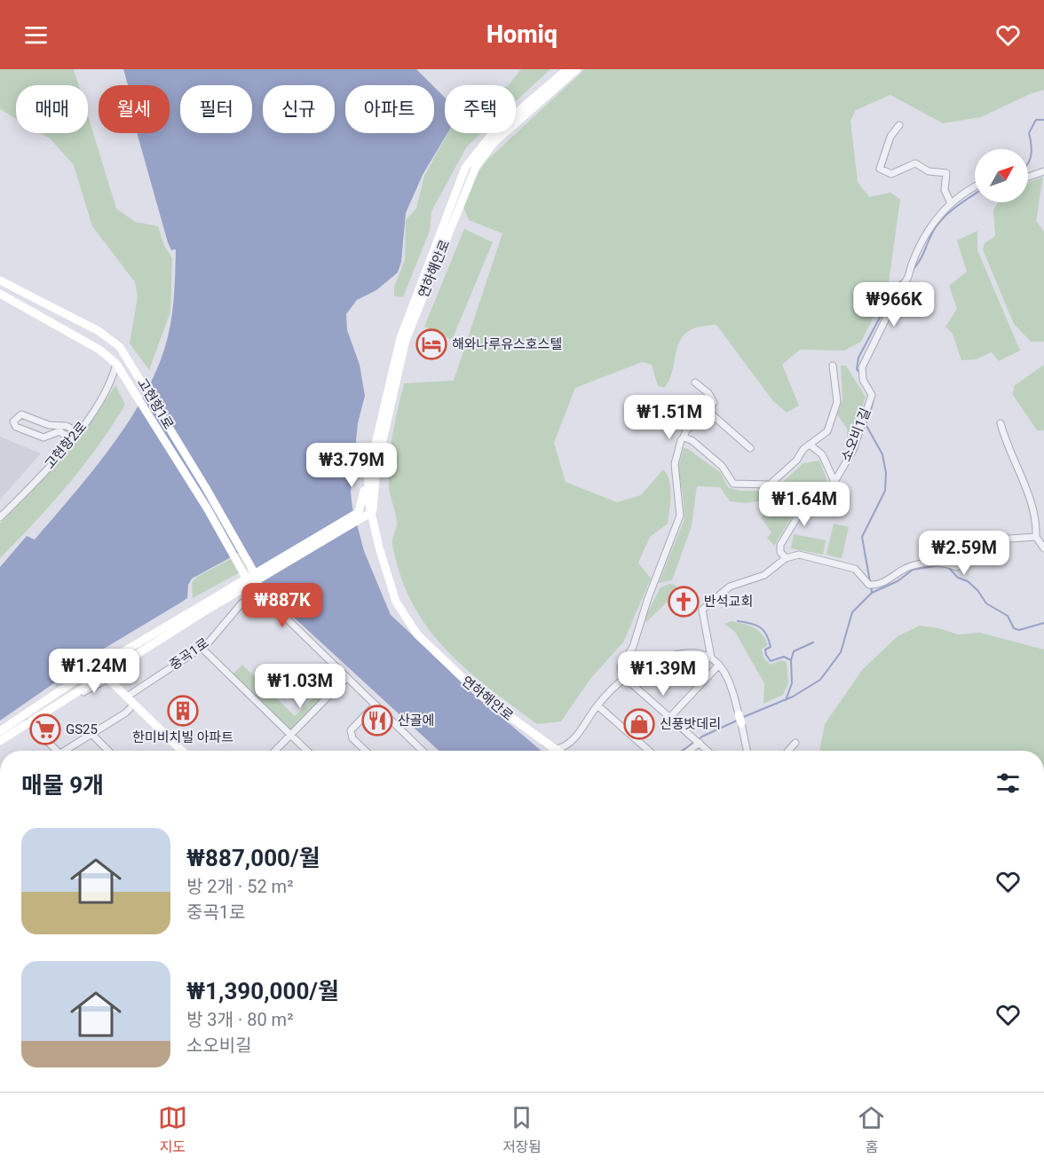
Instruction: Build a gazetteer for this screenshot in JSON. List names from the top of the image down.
{
  "streets": {
    "street": [
      "연하해안로",
      "고현항1로",
      "소오비1길",
      "고현항2로",
      "중곡1로"
    ]
  },
  "crossings": [
    ["고현항1로", "고현항2로"],
    ["고현항1로", "중곡1로"]
  ],
  "places": {
    "hotel": ["해와나루유스호스텔"],
    "church": ["반석교회"],
    "building": ["한미비치빌 아파트"],
    "restaurant": ["산골에"],
    "shop": ["신풍밧데리"],
    "supermarket": ["GS25"]
  },
  "north": "top right",
  "page": {
    "header": "Homiq",
    "chip": [
      "매매",
      "월세",
      "필터",
      "신규",
      "아파트",
      "주택"
    ],
    "price": [
      "₩966K",
      "₩1.51M",
      "₩3.79M",
      "₩1.64M",
      "₩2.59M",
      "₩887K",
      "₩1.24M",
      "₩1.39M",
      "₩1.03M"
    ],
    "heading": "매물 9개",
    "list": [
      {
        "name": "₩887,000/월",
        "note": "방 2개 · 52 m² · 중곡1로"
      },
      {
        "name": "₩1,390,000/월",
        "note": "방 3개 · 80 m² · 소오비길"
      }
    ],
    "tabs": ["지도", "저장됨", "홈"]
  }
}
